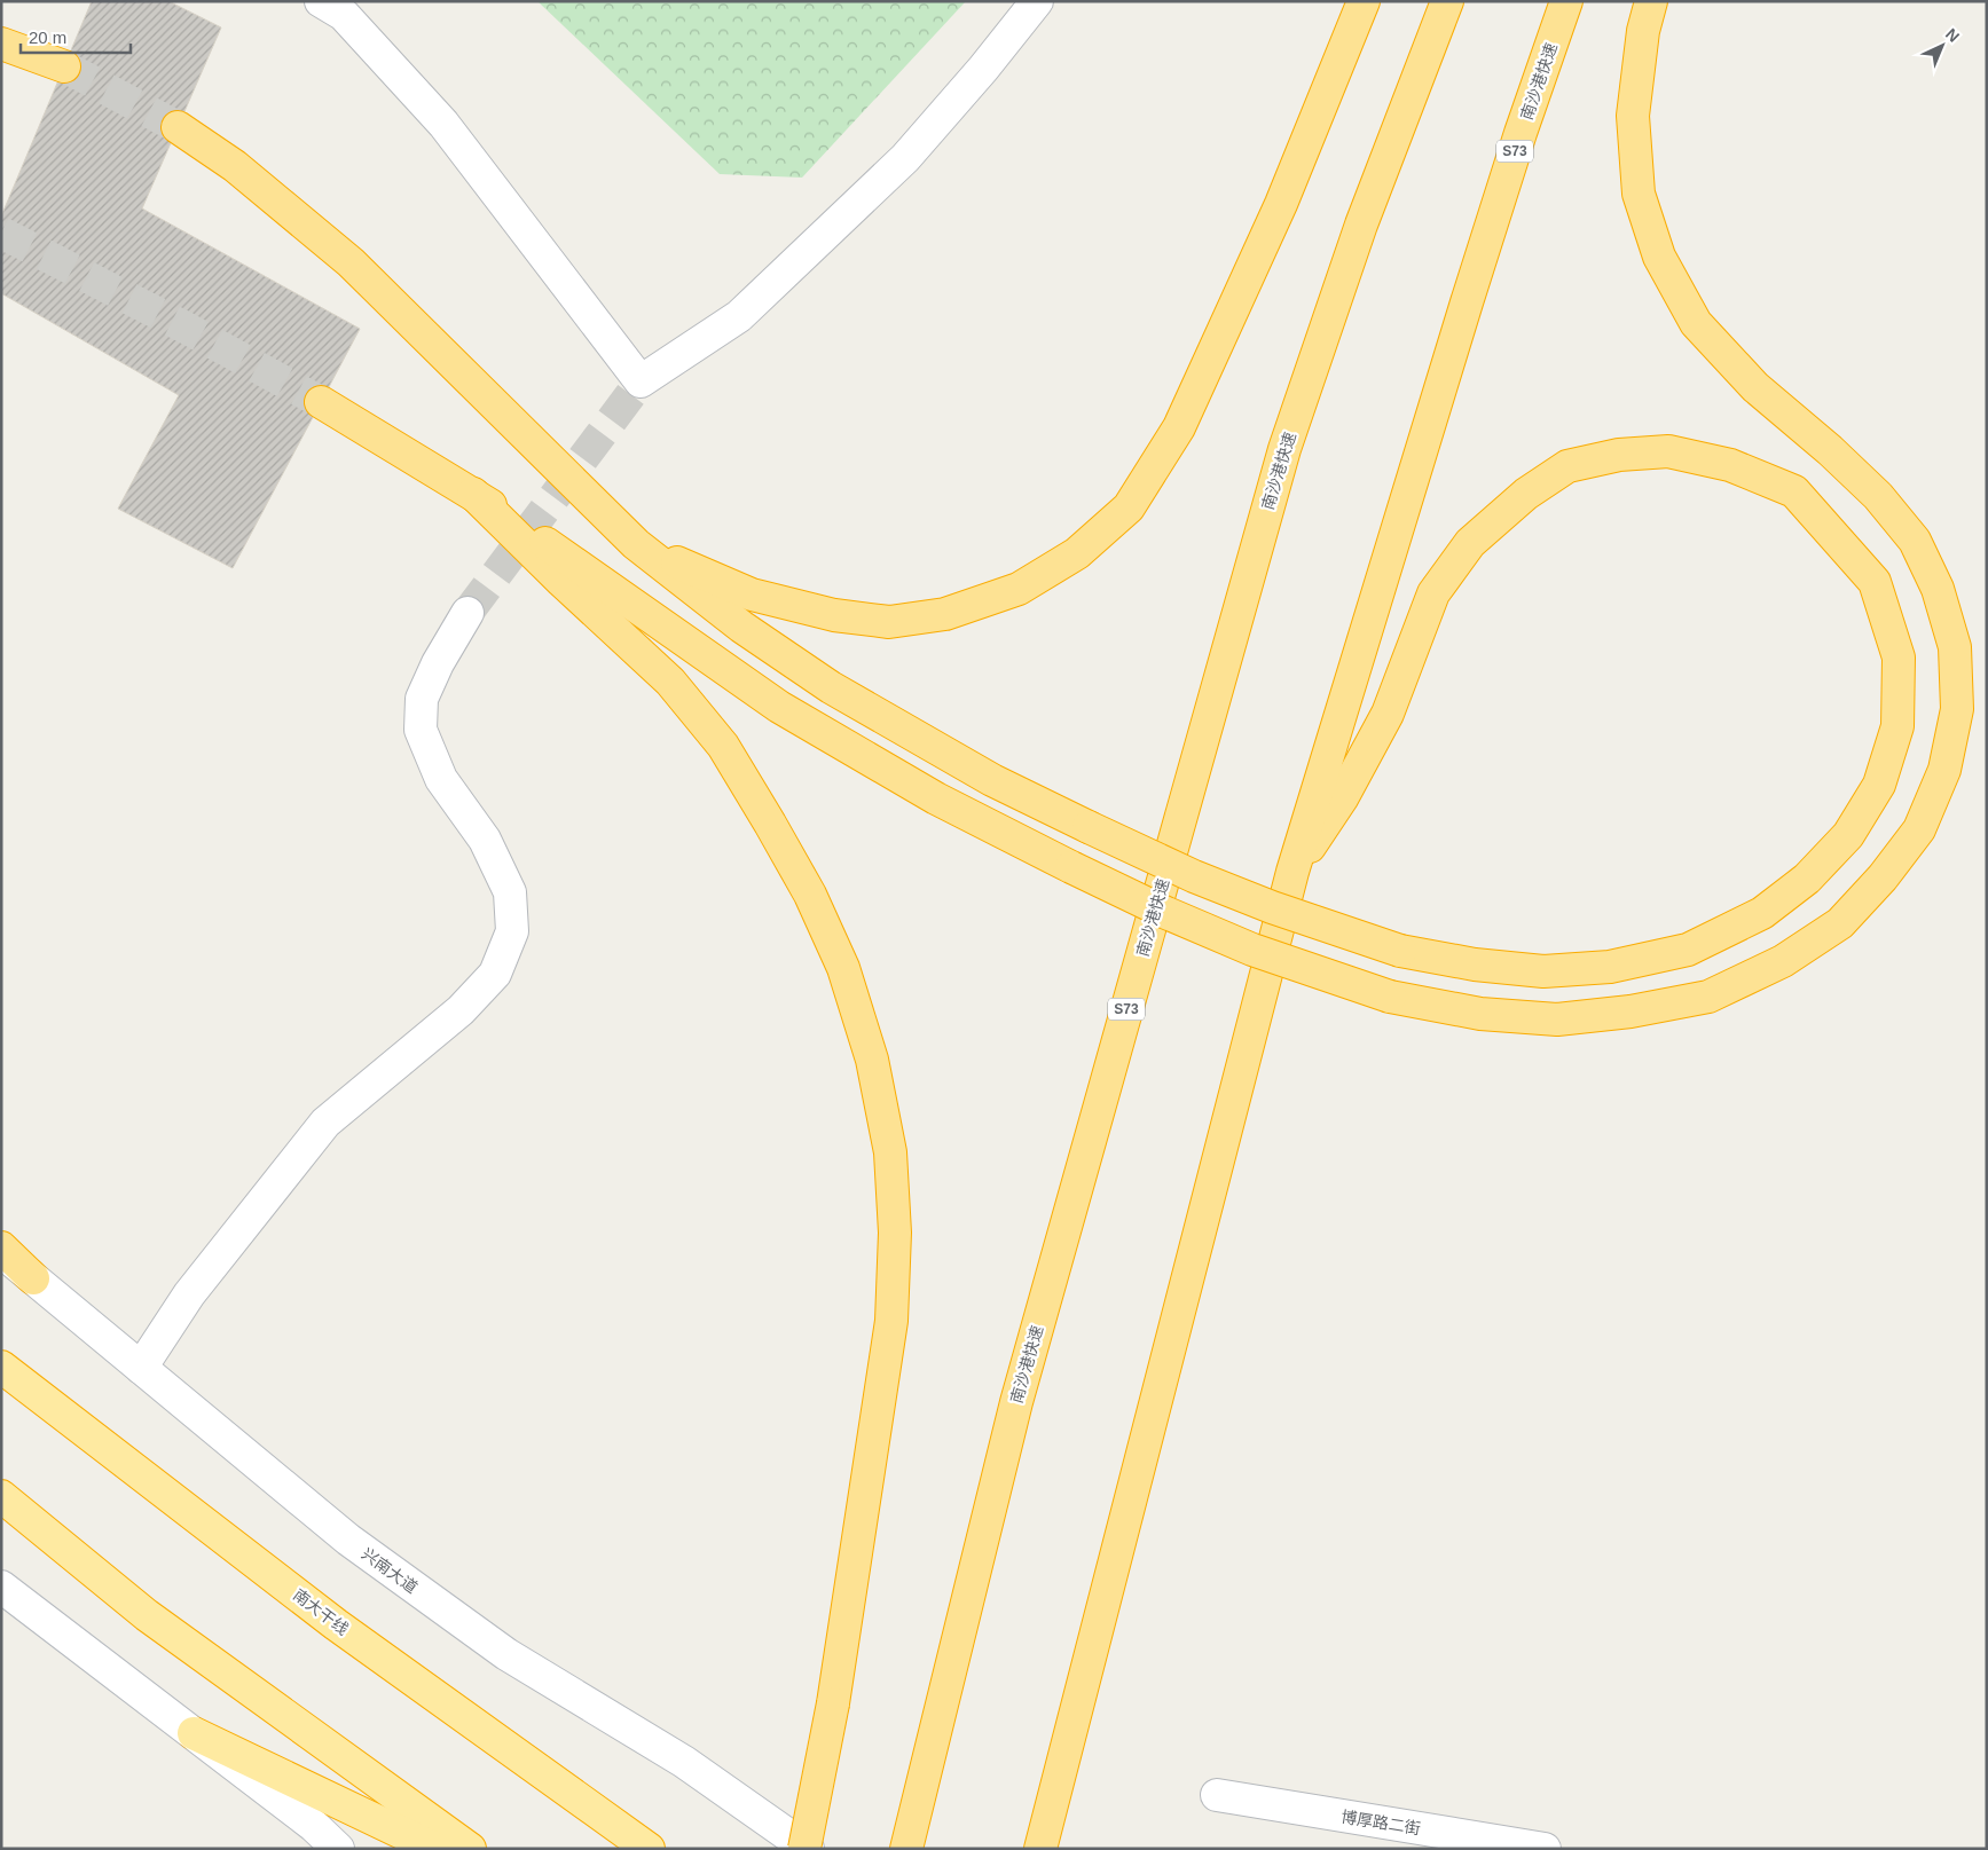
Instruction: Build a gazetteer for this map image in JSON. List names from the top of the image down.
{
  "streets": {
    "highway": ["南沙港快速", "S73", "南大干线"],
    "street": ["兴南大道", "博厚路二街"]
  },
  "scale_bar": "20 m",
  "north": "top right"
}
